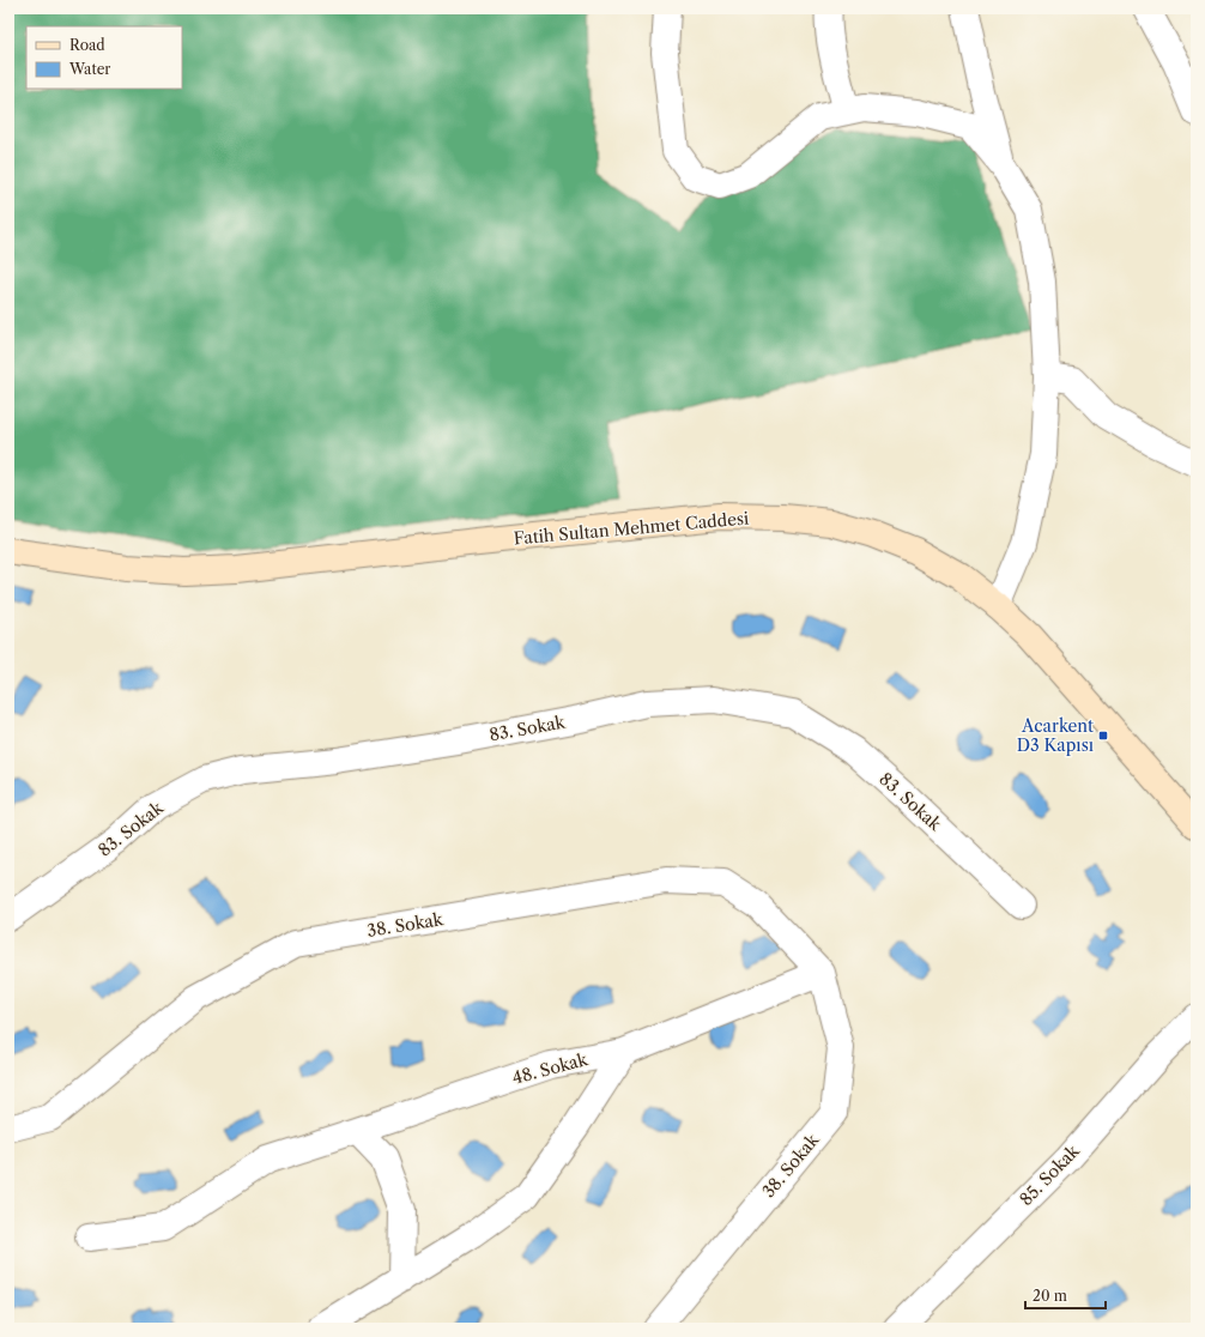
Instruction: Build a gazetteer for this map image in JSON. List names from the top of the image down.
{
  "streets": {
    "main road": ["Fatih Sultan Mehmet Caddesi"],
    "street": [
      "83. Sokak",
      "38. Sokak",
      "48. Sokak",
      "85. Sokak"
    ]
  },
  "places": {
    "transit": ["Acarkent D3 Kapısı"]
  },
  "legend": ["Road", "Water"],
  "scale_bar": "20 m"
}
